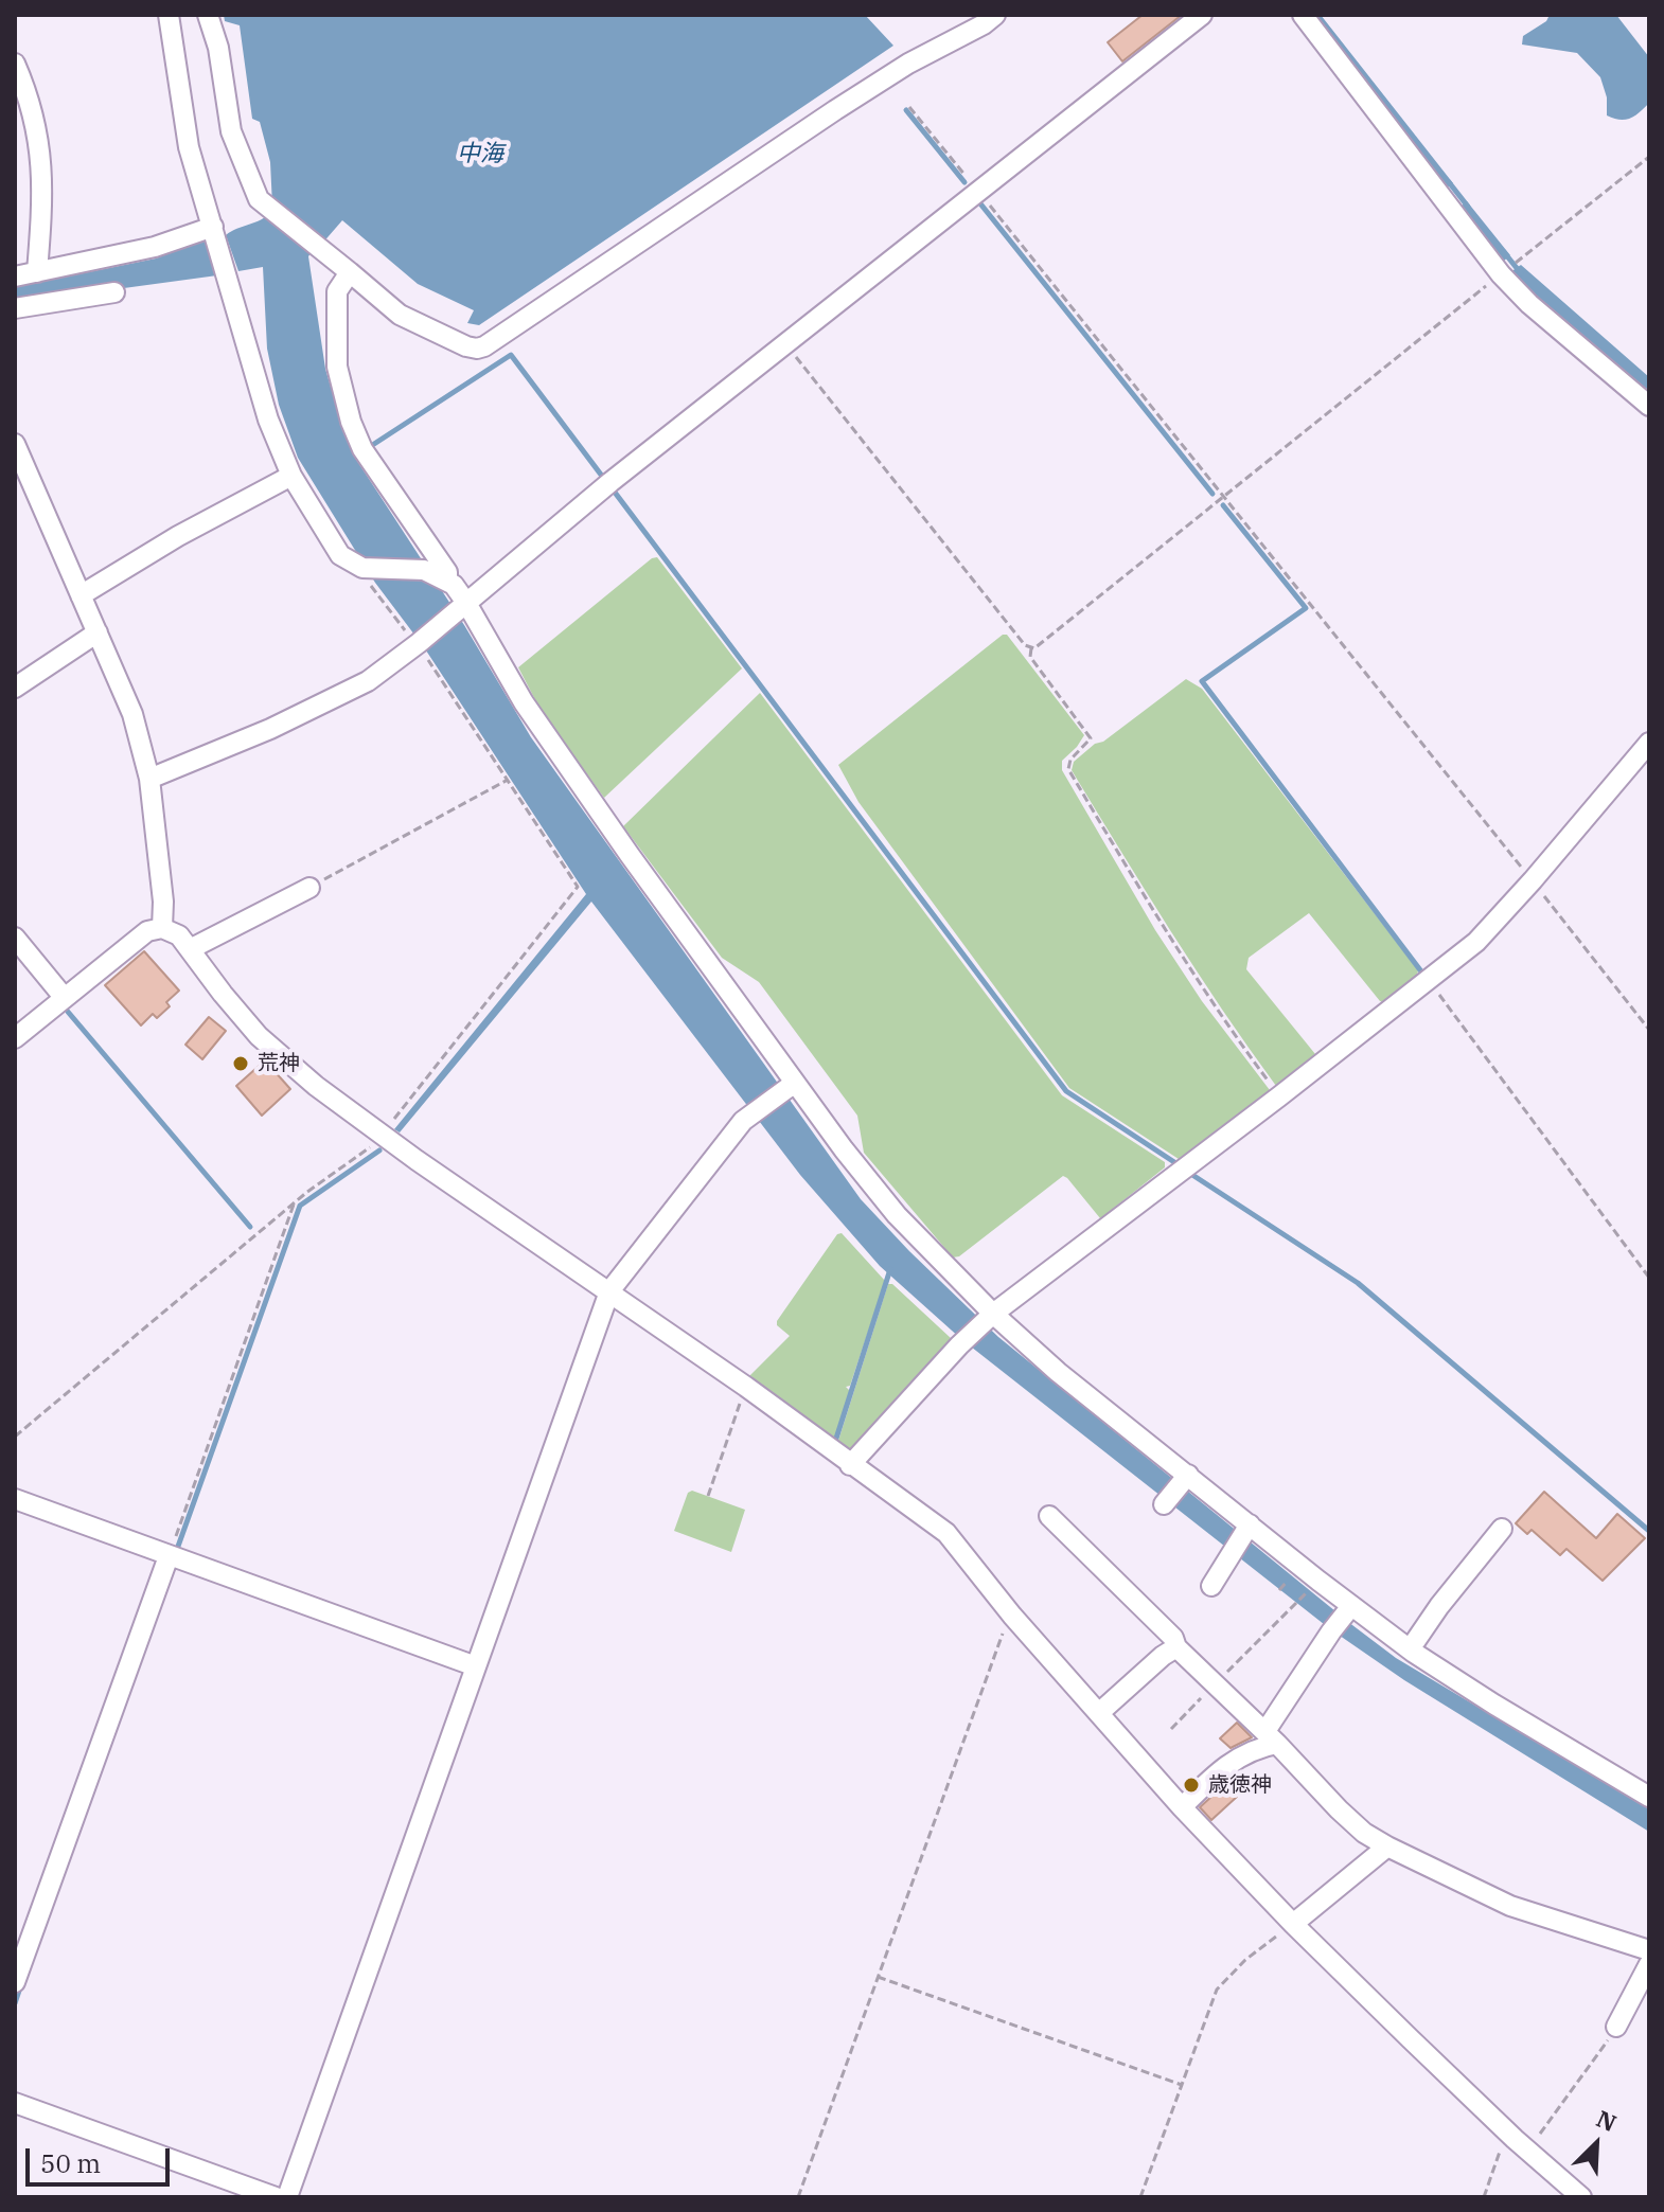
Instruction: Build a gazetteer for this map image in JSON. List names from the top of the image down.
{
  "water": ["中海"],
  "places": ["荒神", "歳徳神"],
  "scale_bar": "50 m",
  "north": "top right"
}
